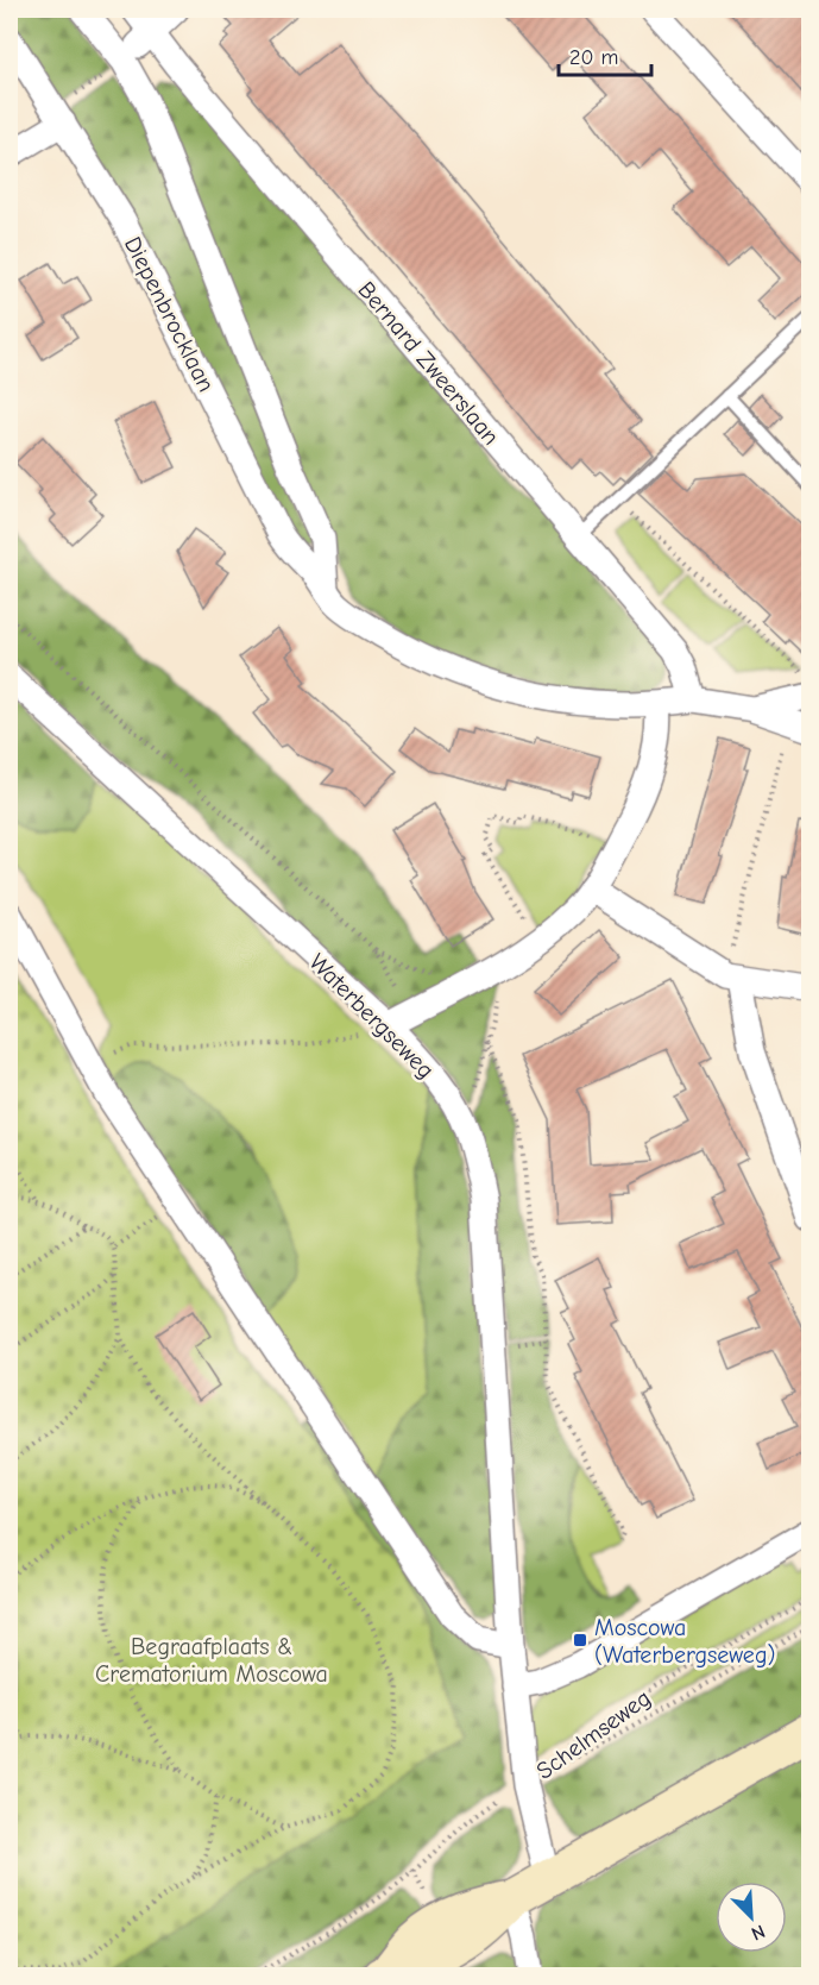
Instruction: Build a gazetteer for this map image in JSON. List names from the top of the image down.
{
  "streets": {
    "street": ["Diepenbrocklaan", "Bernard Zweerslaan", "Waterbergseweg"],
    "path": ["Schelmseweg"]
  },
  "crossings": [
    ["Diepenbrocklaan", "Bernard Zweerslaan"],
    ["Waterbergseweg", "Schelmseweg"]
  ],
  "parks": ["Begraafplaats & Crematorium Moscowa"],
  "places": {
    "transit": ["Moscowa (Waterbergseweg)"]
  },
  "scale_bar": "20 m",
  "north": "bottom right"
}
